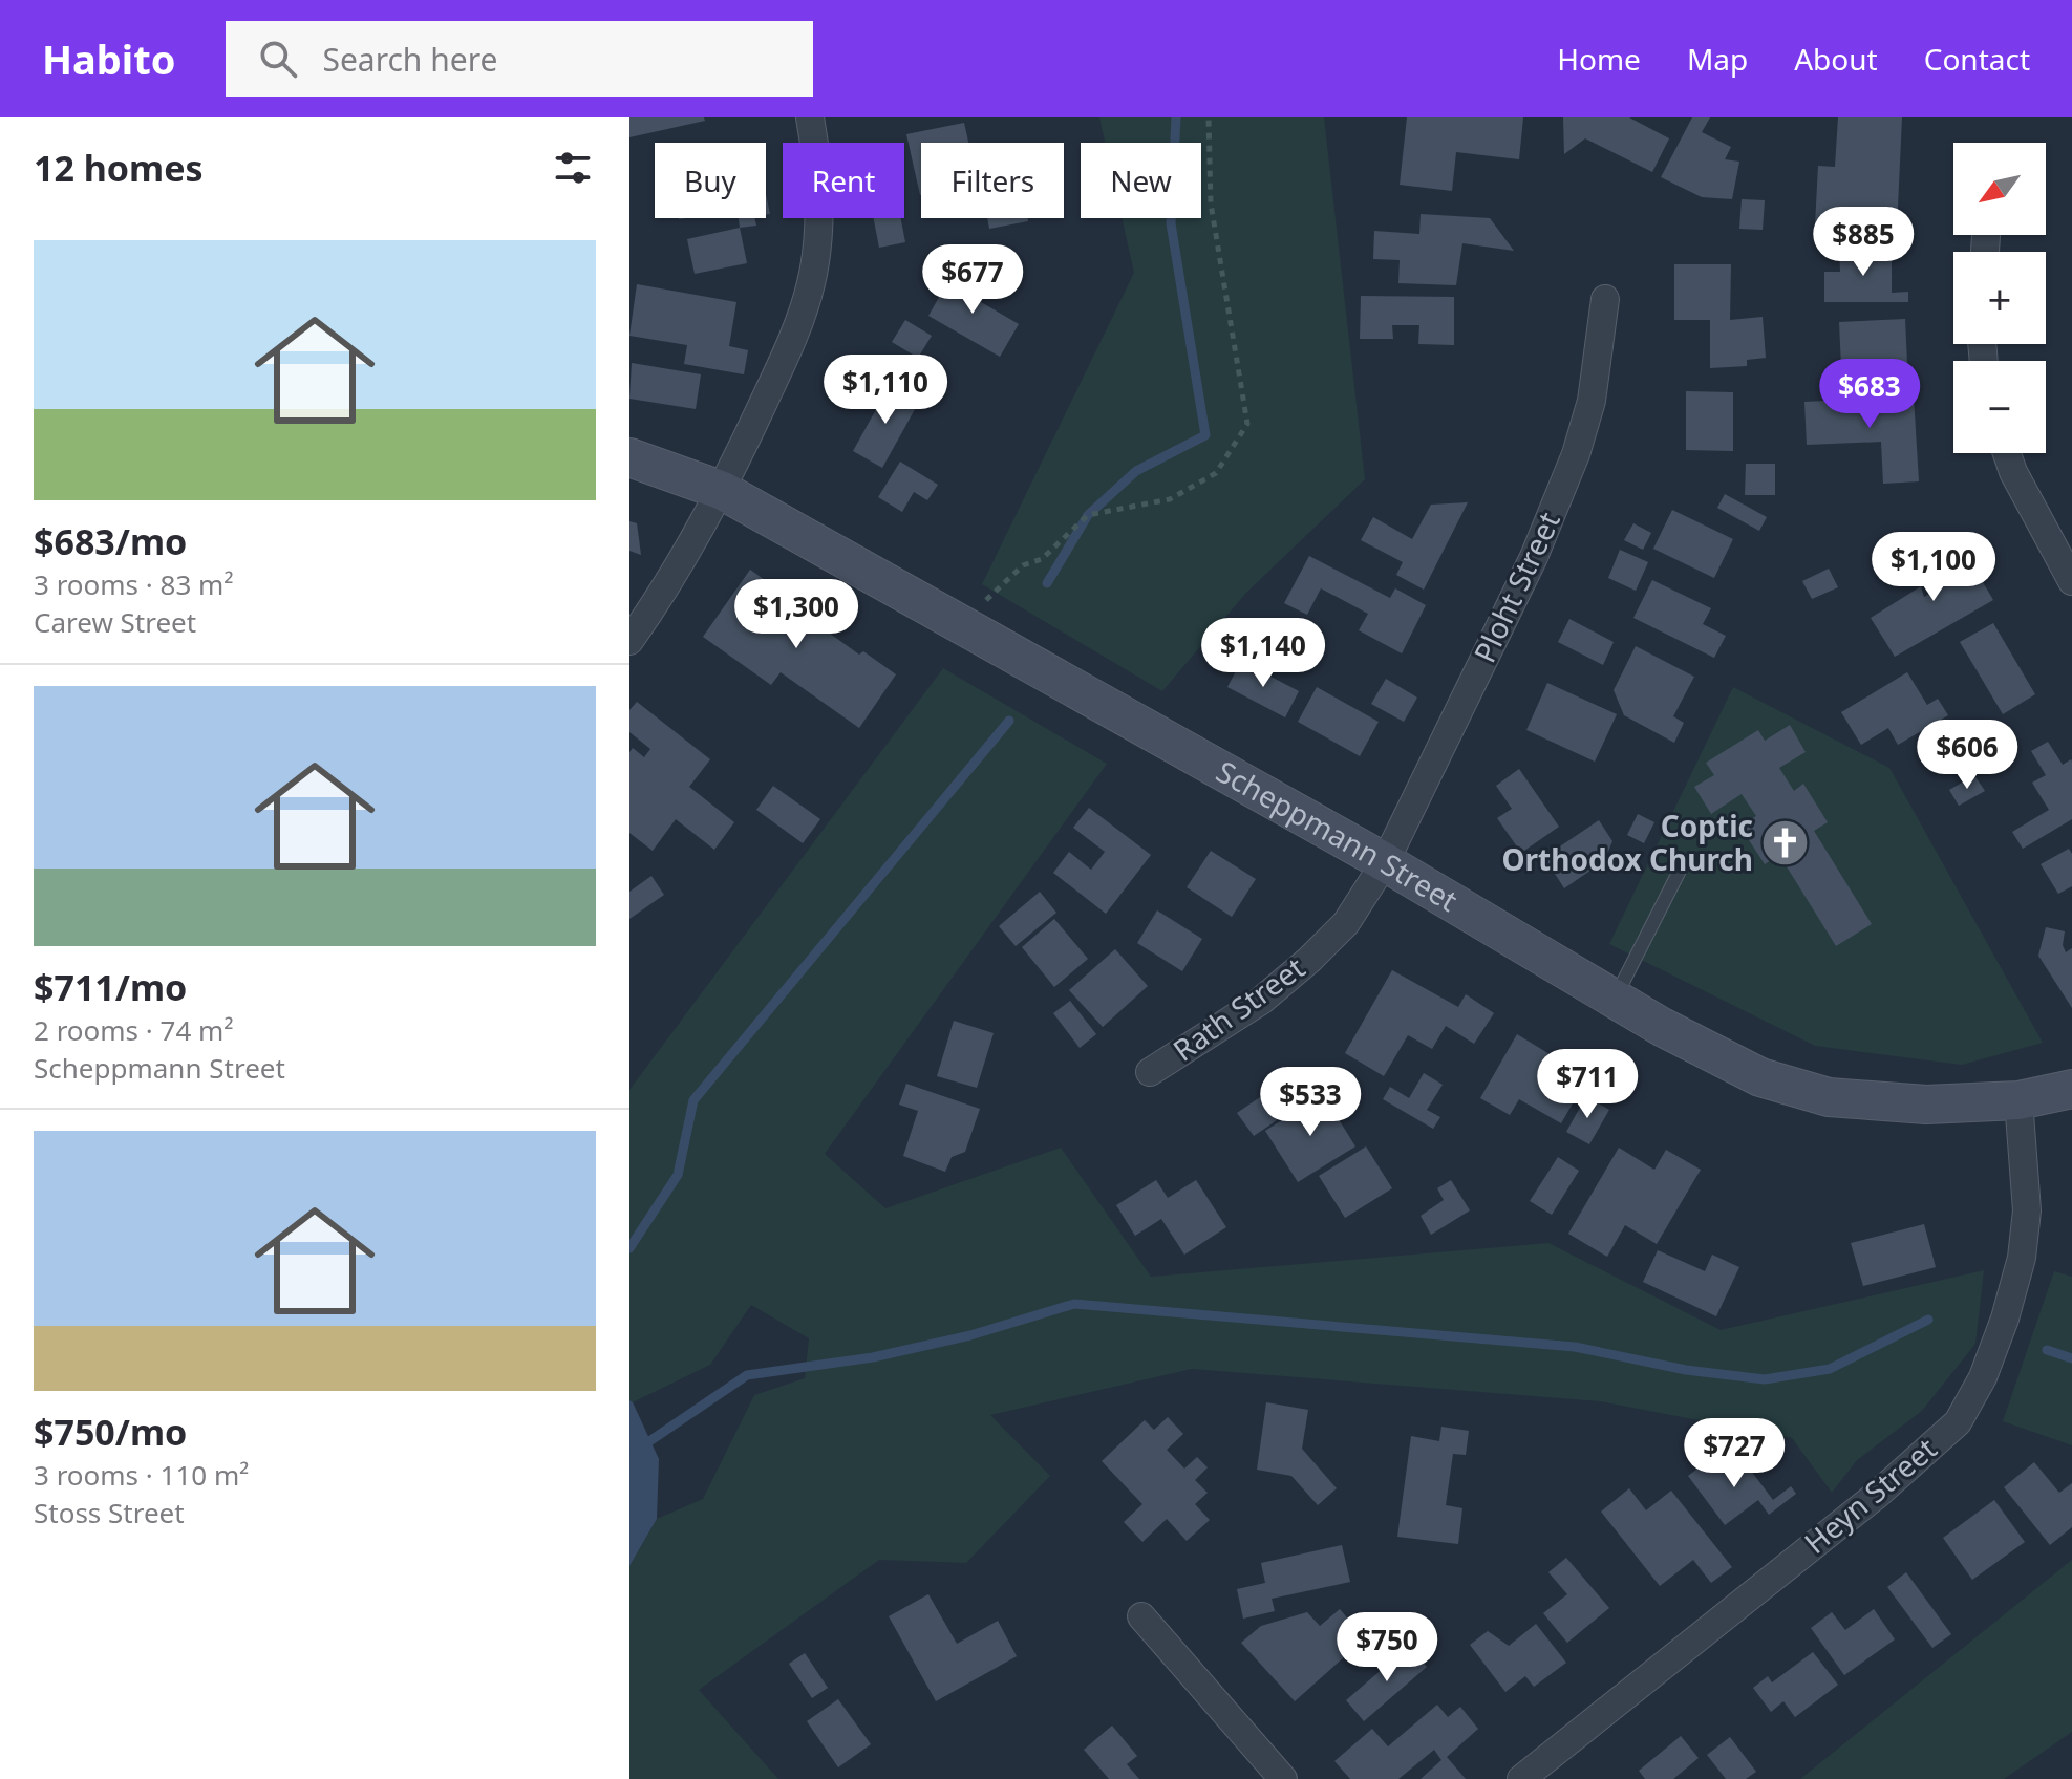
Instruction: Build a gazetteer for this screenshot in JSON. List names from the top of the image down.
{
  "streets": {
    "street": [
      "Ploht Street",
      "Scheppmann Street",
      "Rath Street",
      "Heyn Street"
    ]
  },
  "crossings": [
    ["Ploht Street", "Scheppmann Street"],
    ["Ploht Street", "Rath Street"],
    ["Scheppmann Street", "Rath Street"],
    ["Scheppmann Street", "Heyn Street"]
  ],
  "places": {
    "church": ["Coptic Orthodox Church"]
  },
  "north": "bottom left",
  "page": {
    "header": "Habito",
    "search": "Search here",
    "nav": [
      "Home",
      "Map",
      "About",
      "Contact"
    ],
    "heading": "12 homes",
    "map_buttons": ["+", "−"],
    "chip": [
      "Buy",
      "Rent",
      "Filters",
      "New"
    ],
    "price": [
      "$885",
      "$677",
      "$1,110",
      "$683",
      "$1,100",
      "$1,300",
      "$1,140",
      "$606",
      "$711",
      "$533",
      "$727",
      "$750"
    ],
    "list": [
      {
        "name": "$683/mo",
        "note": "3 rooms · 83 m² · Carew Street"
      },
      {
        "name": "$711/mo",
        "note": "2 rooms · 74 m² · Scheppmann Street"
      },
      {
        "name": "$750/mo",
        "note": "3 rooms · 110 m² · Stoss Street"
      }
    ]
  }
}
